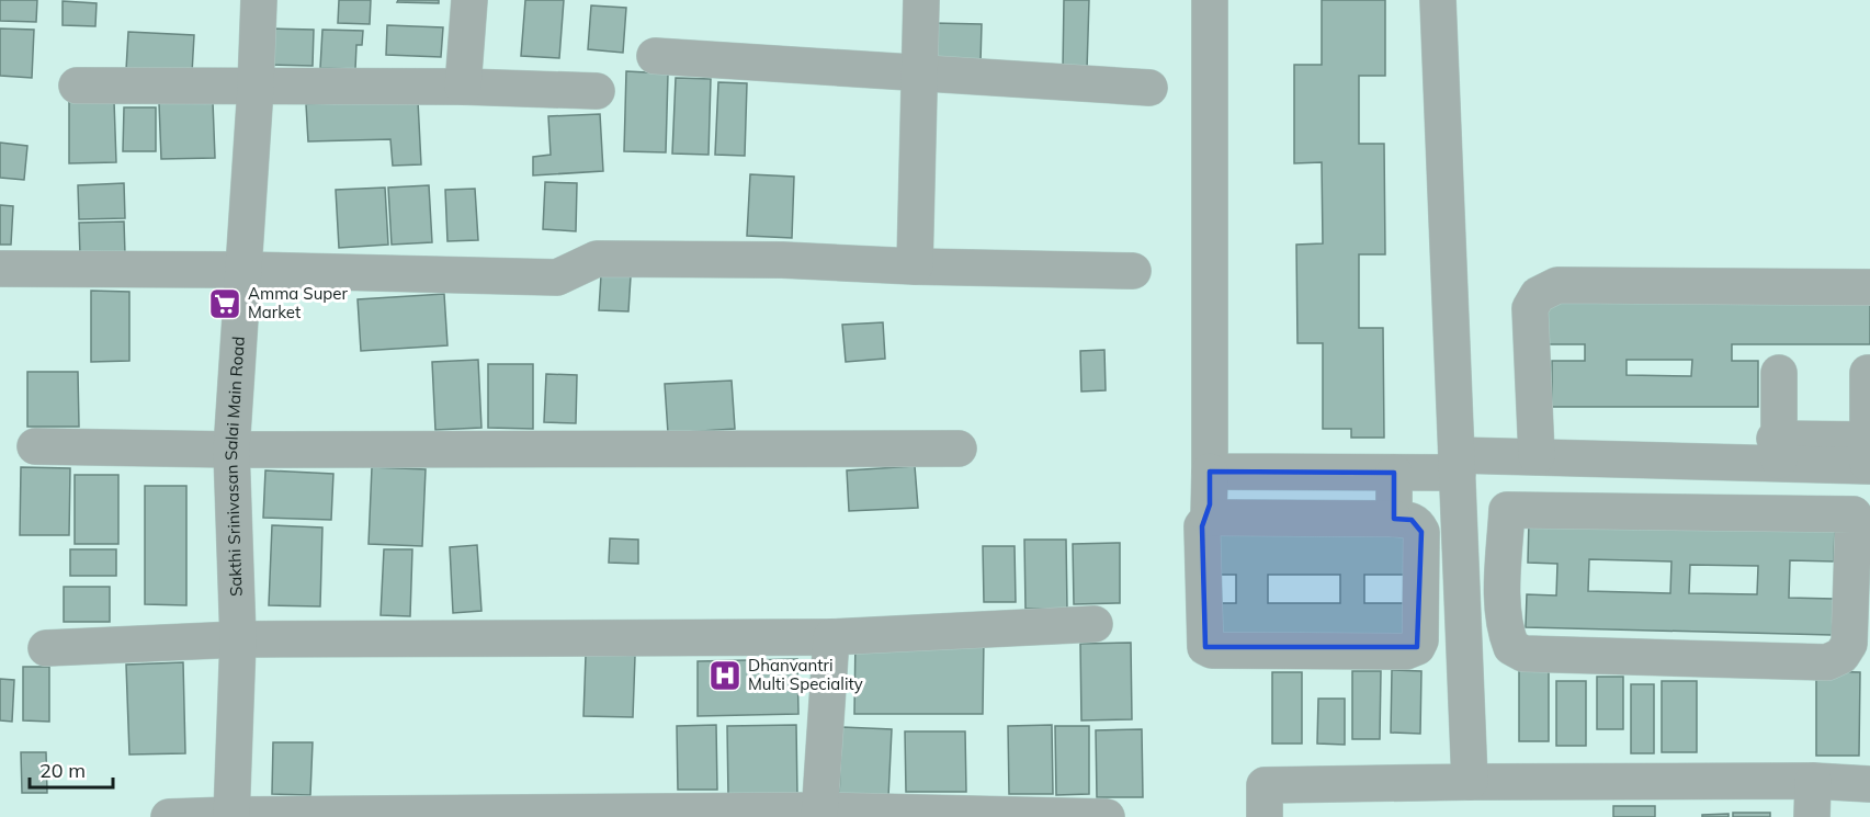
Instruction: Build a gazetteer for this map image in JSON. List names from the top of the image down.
{
  "streets": {
    "street": ["Sakthi Srinivasan Salai Main Road"]
  },
  "places": {
    "supermarket": ["Amma Super Market"],
    "hospital": ["Dhanvantri Multi Speciality"]
  },
  "scale_bar": "20 m"
}
